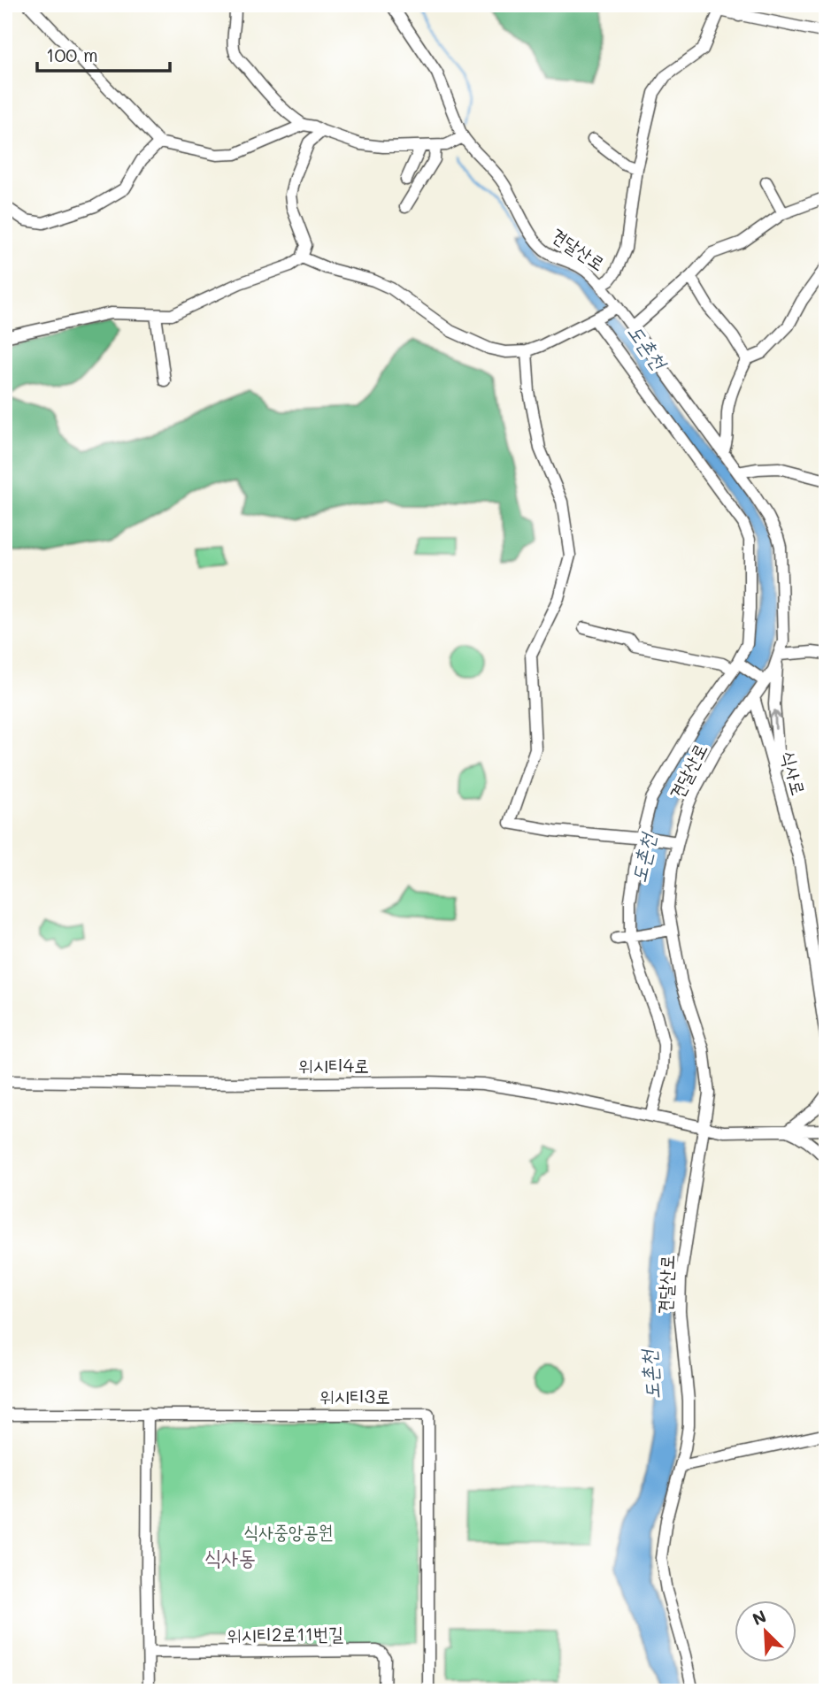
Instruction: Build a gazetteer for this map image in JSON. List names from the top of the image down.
{
  "streets": {
    "street": [
      "견달산로",
      "식사로",
      "위시티4로",
      "위시티3로",
      "위시티2로11번길"
    ]
  },
  "crossings": [
    ["견달산로", "식사로"],
    ["견달산로", "위시티4로"]
  ],
  "districts": ["식사동"],
  "water": ["도촌천"],
  "parks": ["식사중앙공원"],
  "scale_bar": "100 m",
  "north": "top left"
}
